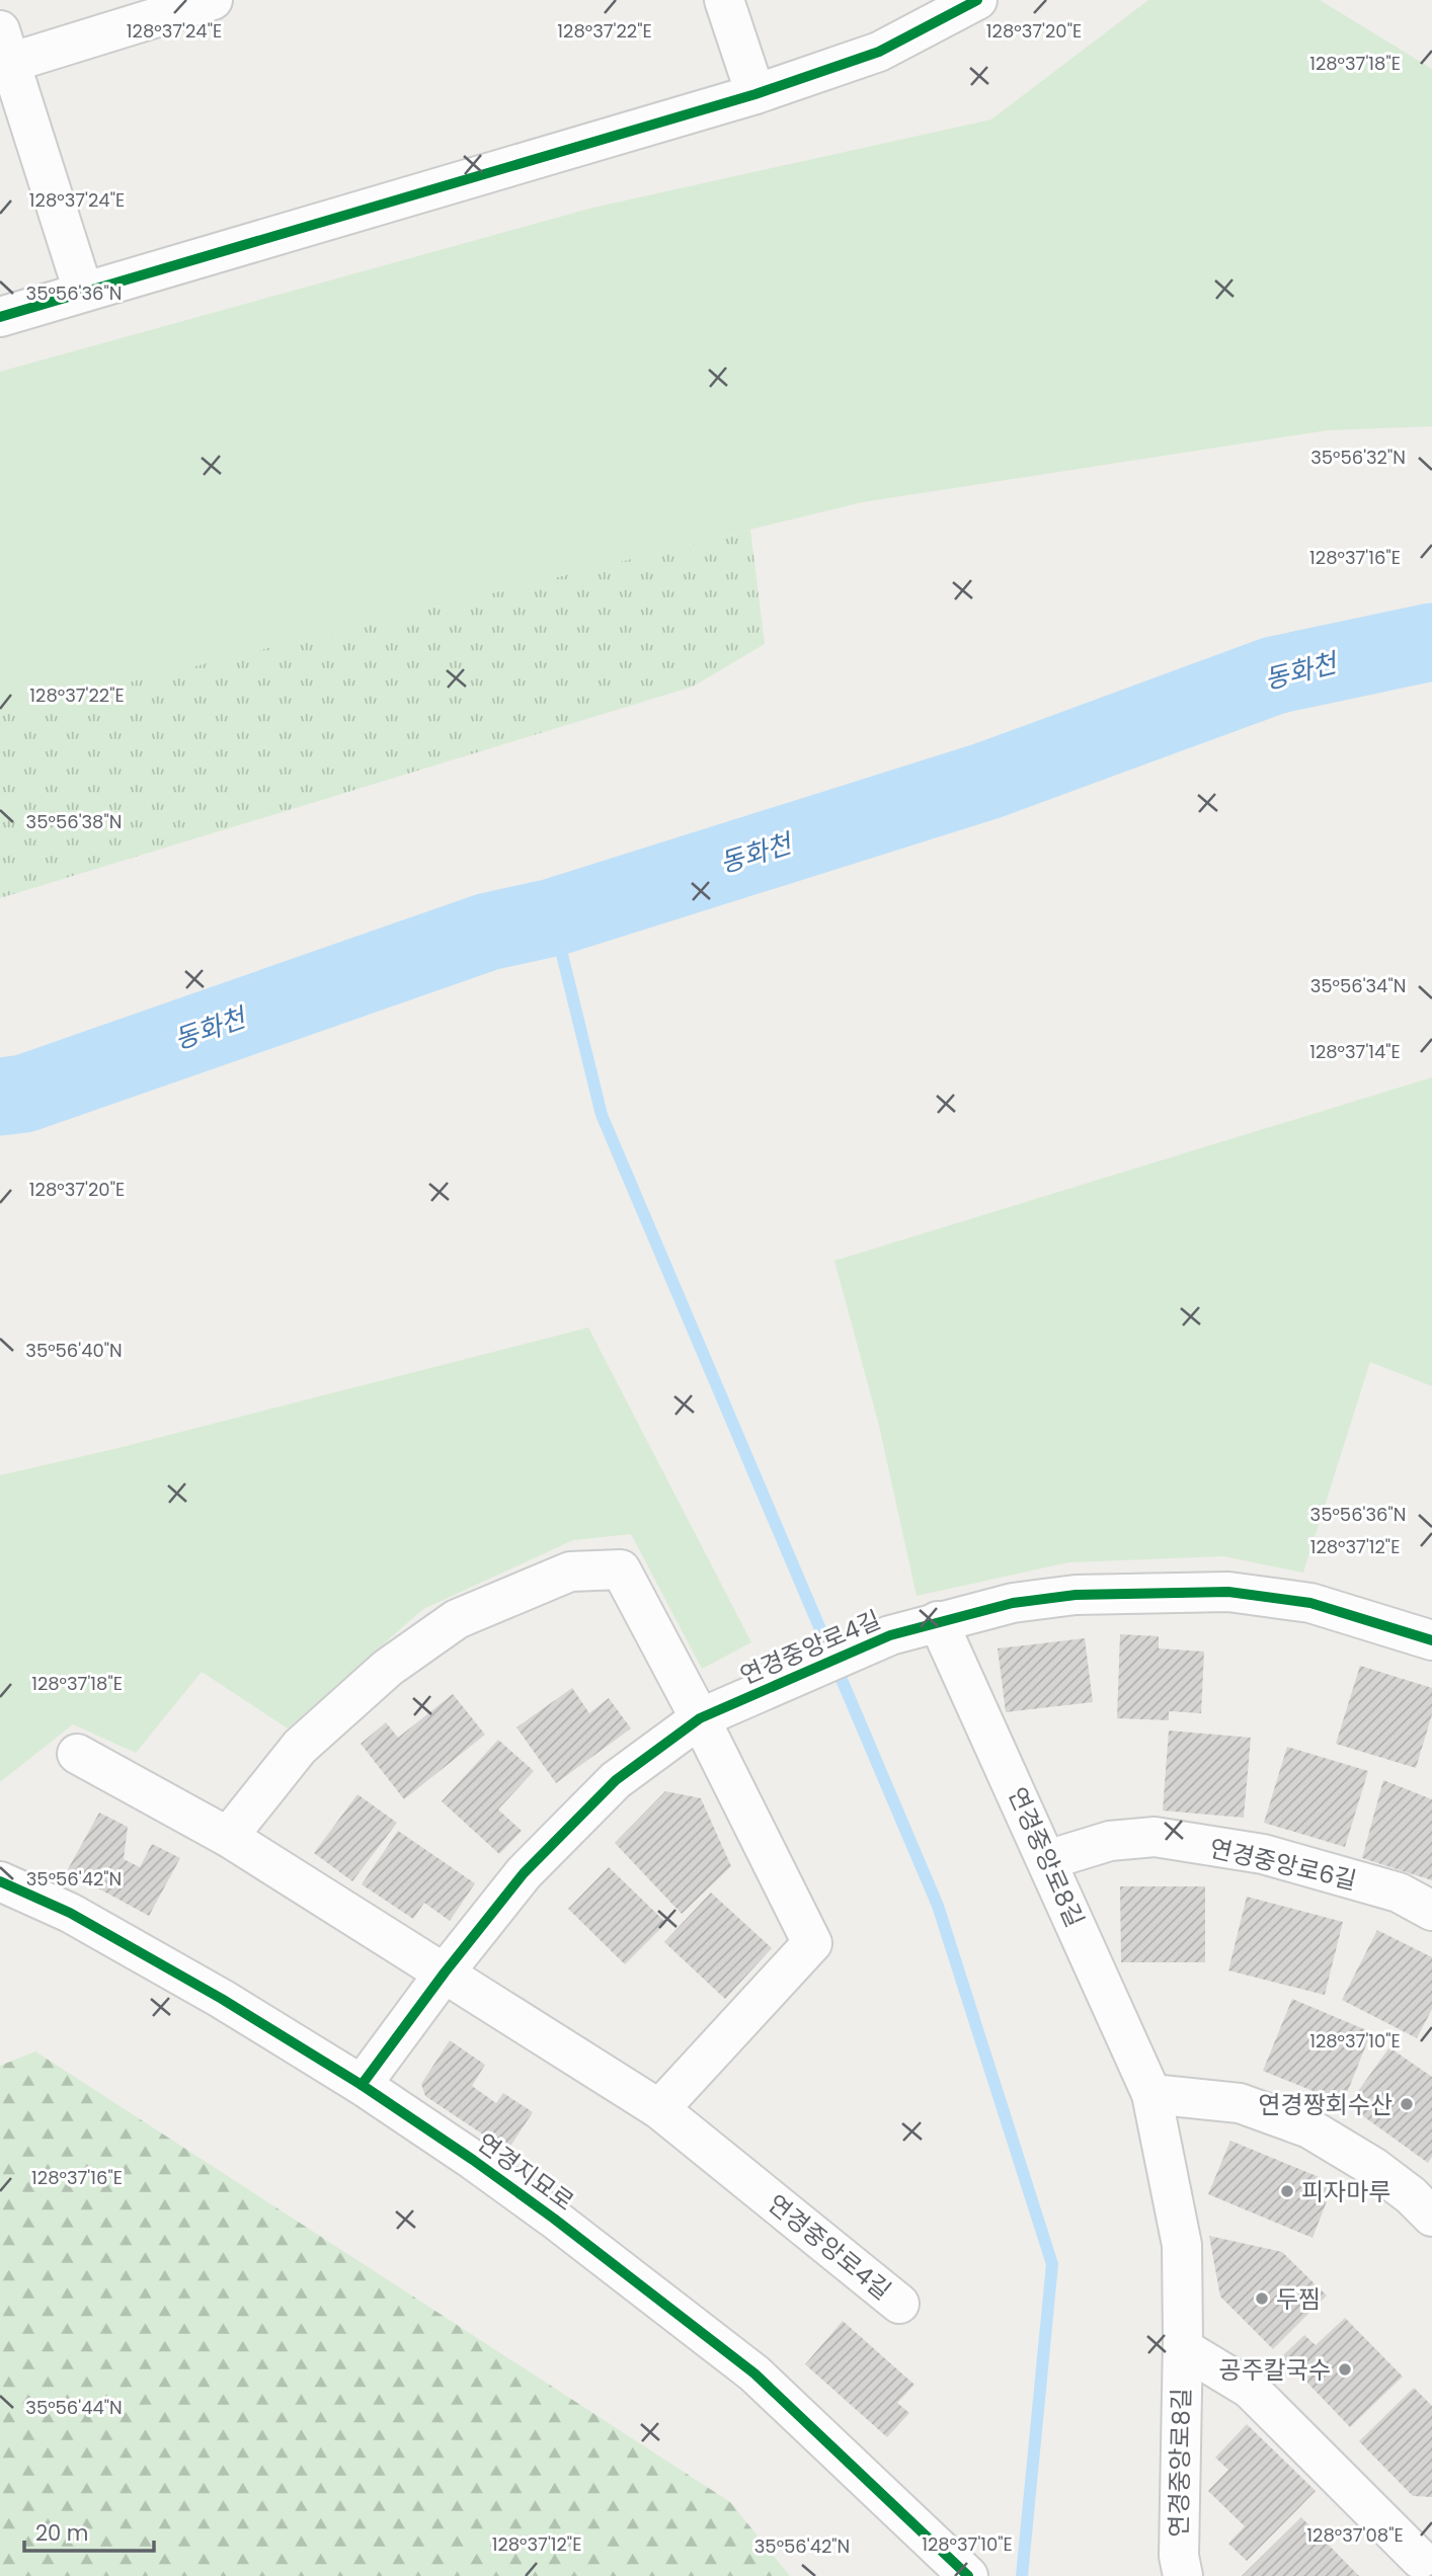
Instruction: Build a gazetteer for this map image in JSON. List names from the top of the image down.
{
  "streets": {
    "street": [
      "연경중앙로4길",
      "연경중앙로8길",
      "연경중앙로6길",
      "연경지묘로"
    ]
  },
  "crossings": [
    ["연경중앙로4길", "연경중앙로8길"],
    ["연경중앙로4길", "연경지묘로"],
    ["연경중앙로8길", "연경중앙로6길"]
  ],
  "water": ["동화천"],
  "places": [
    "연경짱회수산",
    "피자마루",
    "두찜",
    "공주칼국수"
  ],
  "scale_bar": "20 m",
  "coordinates": [
    "128°37'24\"E",
    "128°37'22\"E",
    "128°37'20\"E",
    "128°37'18\"E",
    "35°56'36\"N",
    "35°56'32\"N",
    "128°37'16\"E",
    "35°56'38\"N",
    "35°56'34\"N",
    "128°37'14\"E",
    "35°56'40\"N",
    "128°37'12\"E",
    "35°56'42\"N",
    "128°37'10\"E",
    "35°56'44\"N",
    "128°37'08\"E"
  ]
}
